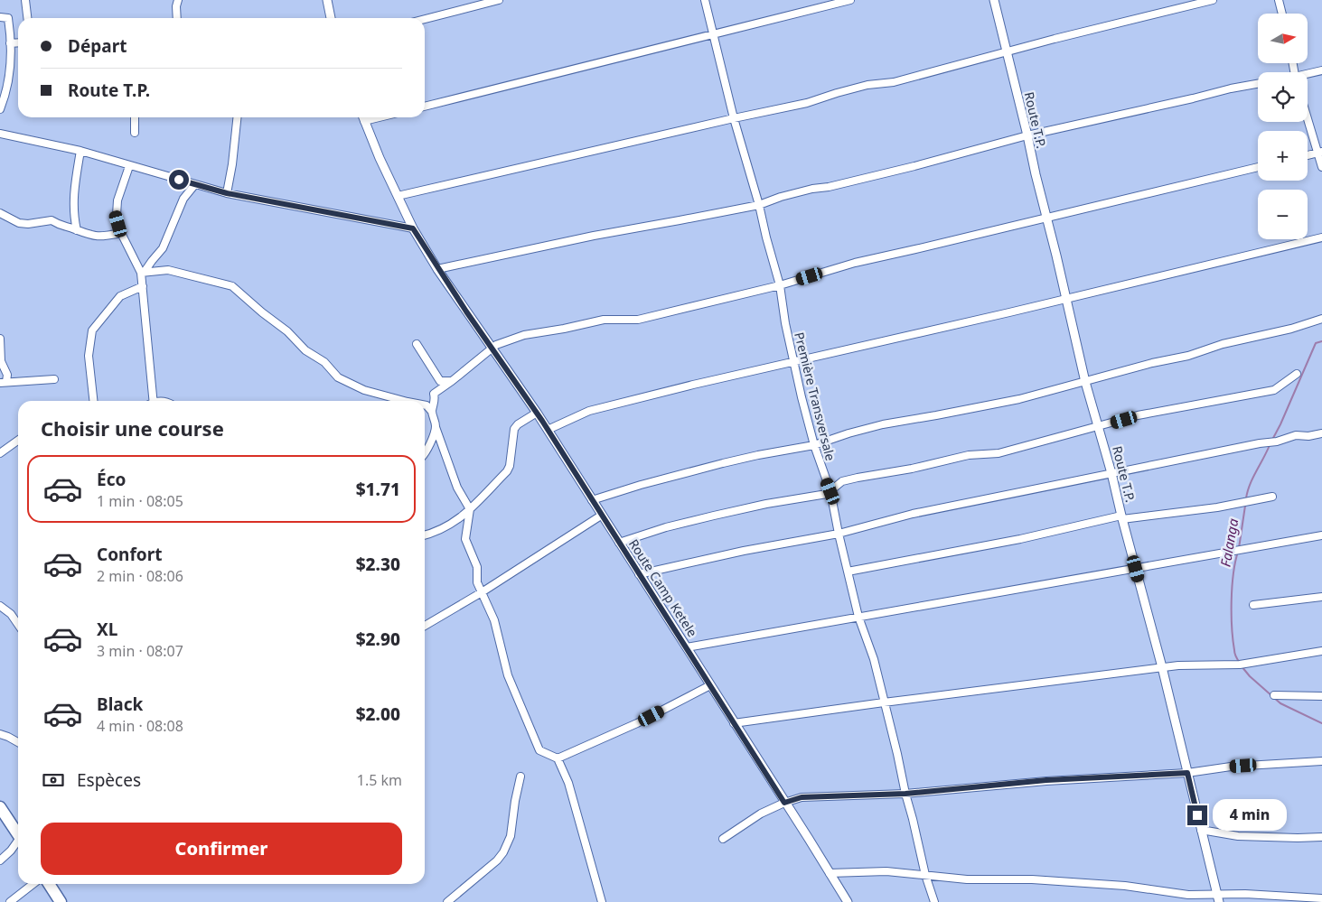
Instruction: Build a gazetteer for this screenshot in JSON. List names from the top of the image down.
{
  "streets": {
    "street": ["Route T.P.", "Première Transversale", "Route Camp Ketele"]
  },
  "water": ["Falanga"],
  "north": "right",
  "page": {
    "map_buttons": ["+", "−"],
    "banner": ["Départ", "Route T.P."],
    "heading": "Choisir une course",
    "list": [
      {
        "name": "Éco",
        "note": "1 min · 08:05",
        "value": "$1.71"
      },
      {
        "name": "Confort",
        "note": "2 min · 08:06",
        "value": "$2.30"
      },
      {
        "name": "XL",
        "note": "3 min · 08:07",
        "value": "$2.90"
      },
      {
        "name": "Black",
        "note": "4 min · 08:08",
        "value": "$2.00"
      }
    ],
    "pay": ["Espèces", "1.5 km"],
    "bubble": "4 min",
    "buttons": "Confirmer"
  }
}
